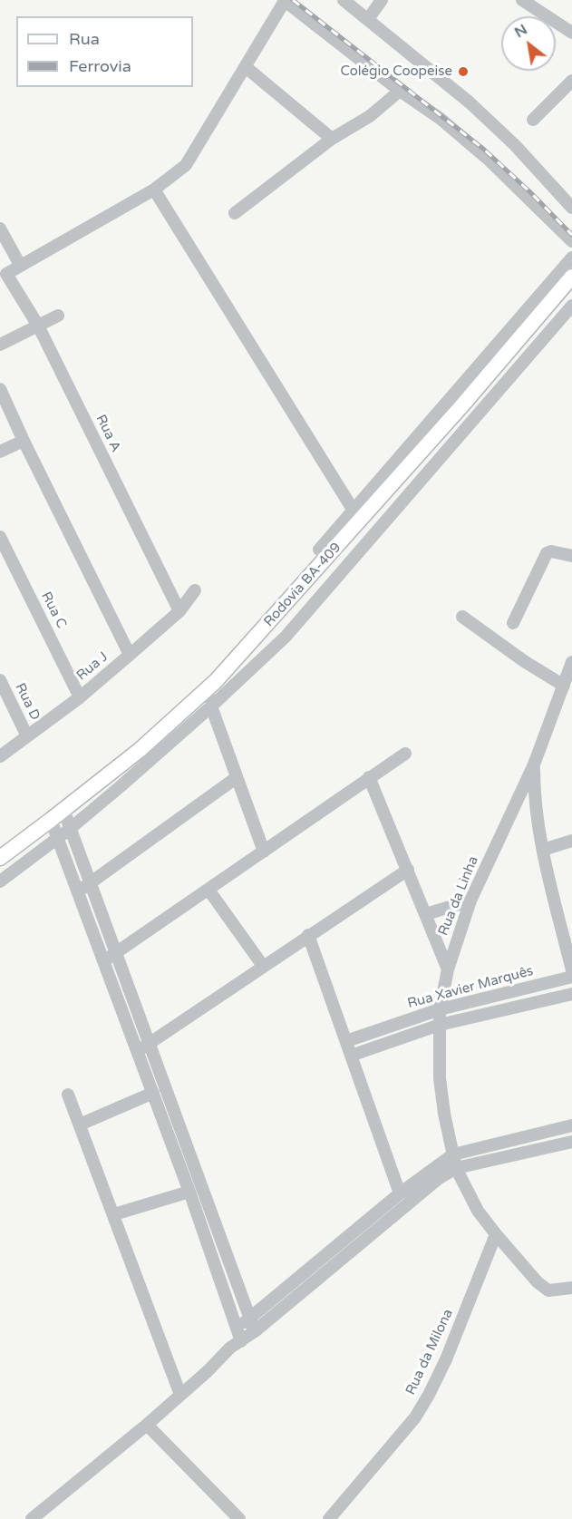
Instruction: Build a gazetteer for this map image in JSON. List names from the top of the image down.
{
  "streets": {
    "main road": ["Rodovia BA-409"],
    "street": [
      "Rua A",
      "Rua C",
      "Rua J",
      "Rua D",
      "Rua da Linha",
      "Rua Xavier Marquês",
      "Rua da Milona"
    ]
  },
  "crossings": [
    ["Rua A", "Rua J"],
    ["Rua C", "Rua J"],
    ["Rua J", "Rua D"],
    ["Rua da Linha", "Rua Xavier Marquês"],
    ["Rua da Linha", "Rua da Milona"]
  ],
  "places": ["Colégio Coopeise"],
  "legend": ["Rua", "Ferrovia"],
  "north": "top left"
}
